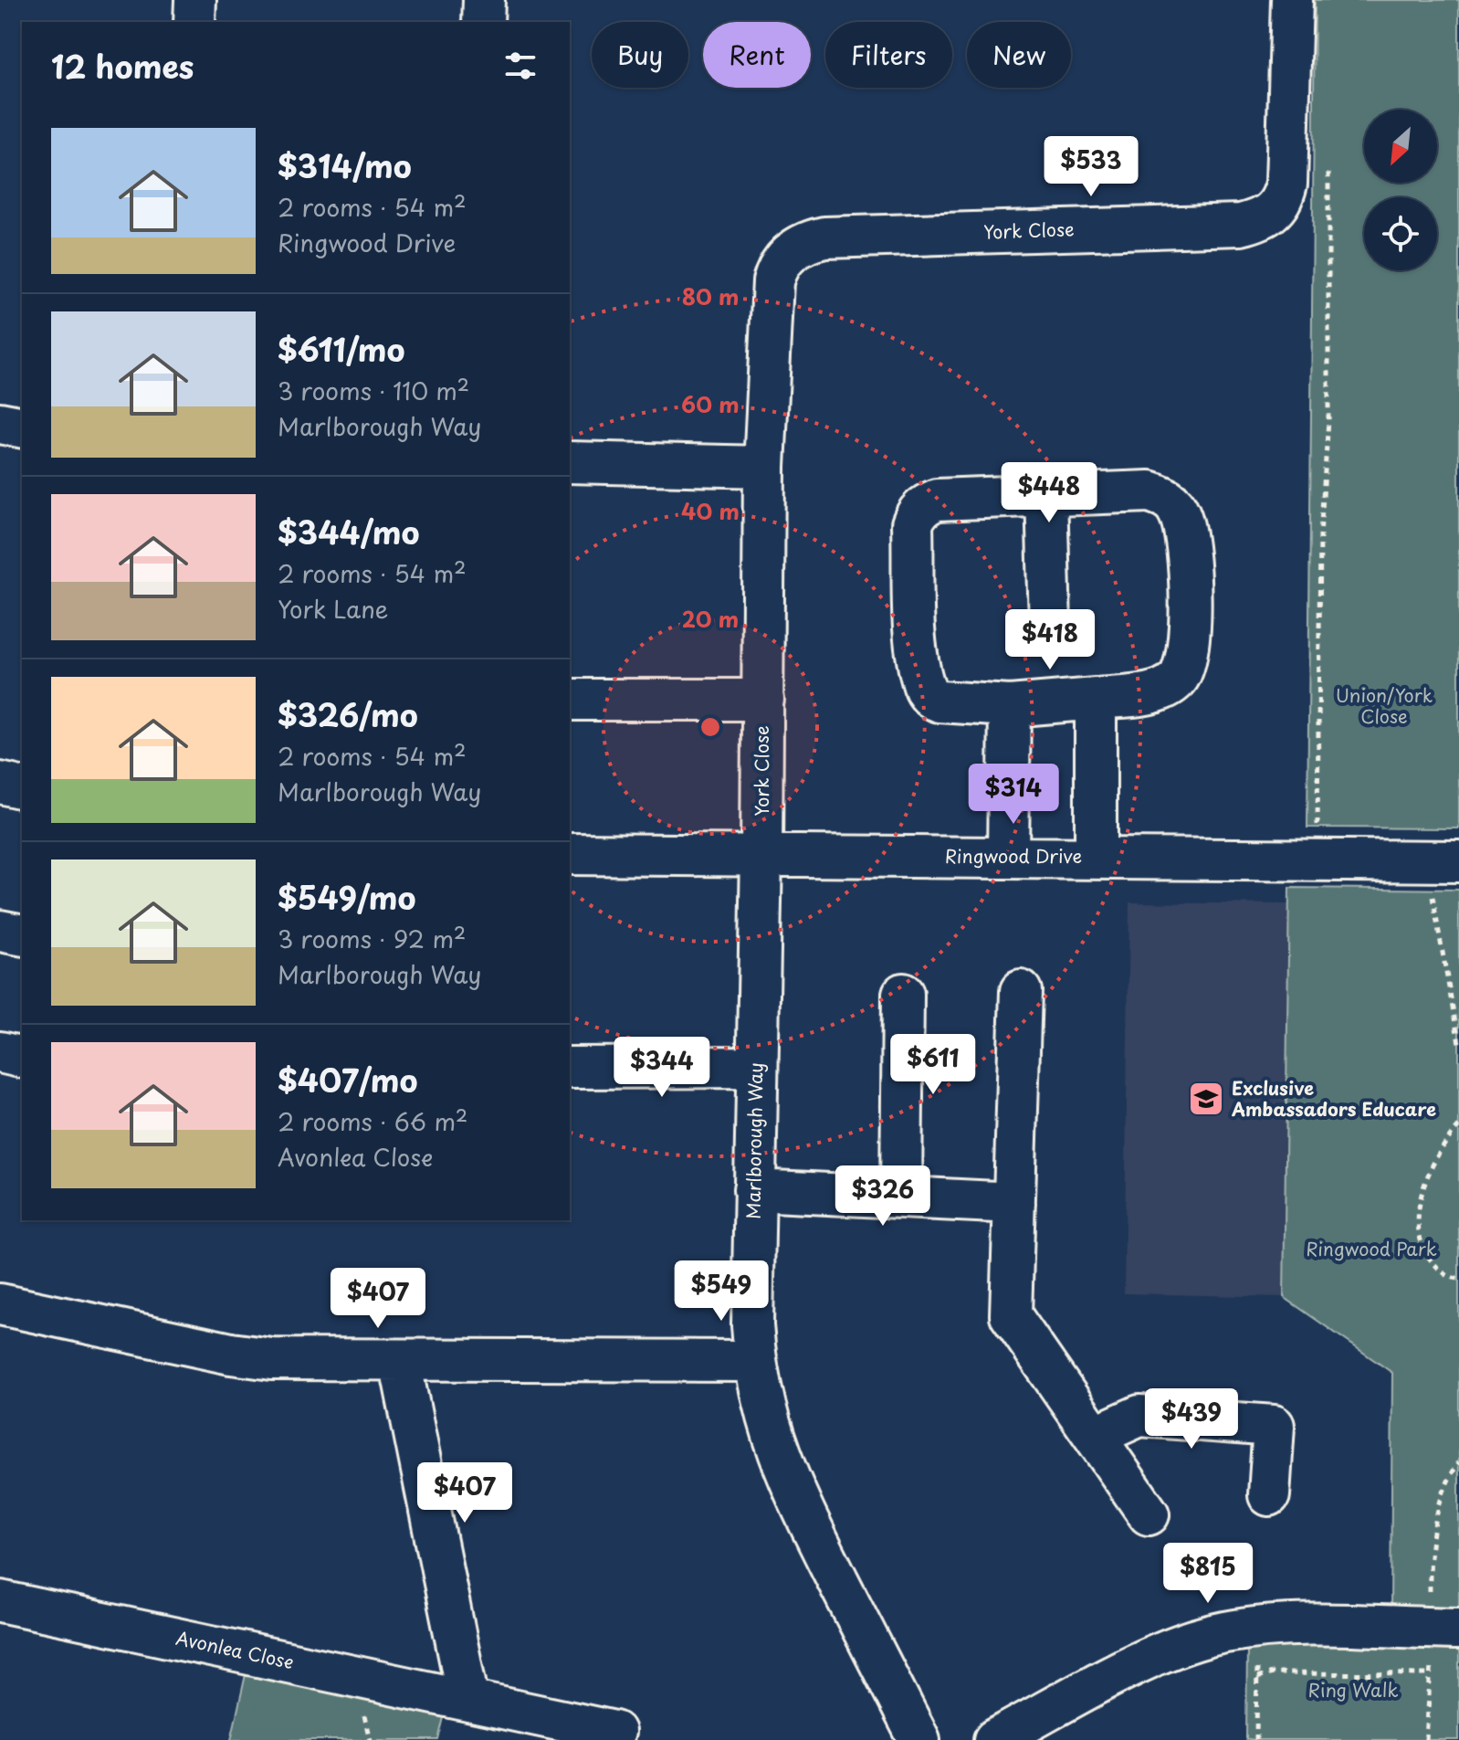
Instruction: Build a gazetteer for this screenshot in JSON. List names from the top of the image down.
{
  "streets": {
    "street": [
      "York Close",
      "Ringwood Drive",
      "Marlborough Way",
      "Avonlea Close"
    ]
  },
  "crossings": [
    ["York Close", "Ringwood Drive"],
    ["York Close", "Marlborough Way"],
    ["Ringwood Drive", "Marlborough Way"]
  ],
  "parks": ["Union/York Close", "Ringwood Park", "Ring Walk"],
  "places": {
    "school or university": ["Exclusive Ambassadors Educare"]
  },
  "north": "bottom left",
  "page": {
    "chip": [
      "Buy",
      "Rent",
      "Filters",
      "New"
    ],
    "heading": "12 homes",
    "list": [
      {
        "name": "$314/mo",
        "note": "2 rooms · 54 m² · Ringwood Drive"
      },
      {
        "name": "$611/mo",
        "note": "3 rooms · 110 m² · Marlborough Way"
      },
      {
        "name": "$344/mo",
        "note": "2 rooms · 54 m² · York Lane"
      },
      {
        "name": "$326/mo",
        "note": "2 rooms · 54 m² · Marlborough Way"
      },
      {
        "name": "$549/mo",
        "note": "3 rooms · 92 m² · Marlborough Way"
      },
      {
        "name": "$407/mo",
        "note": "2 rooms · 66 m² · Avonlea Close"
      }
    ],
    "price": [
      "$533",
      "$448",
      "$418",
      "$314",
      "$611",
      "$344",
      "$326",
      "$549",
      "$407",
      "$439",
      "$407",
      "$815"
    ]
  },
  "rings": [
    "80 m",
    "60 m",
    "40 m",
    "20 m"
  ]
}
